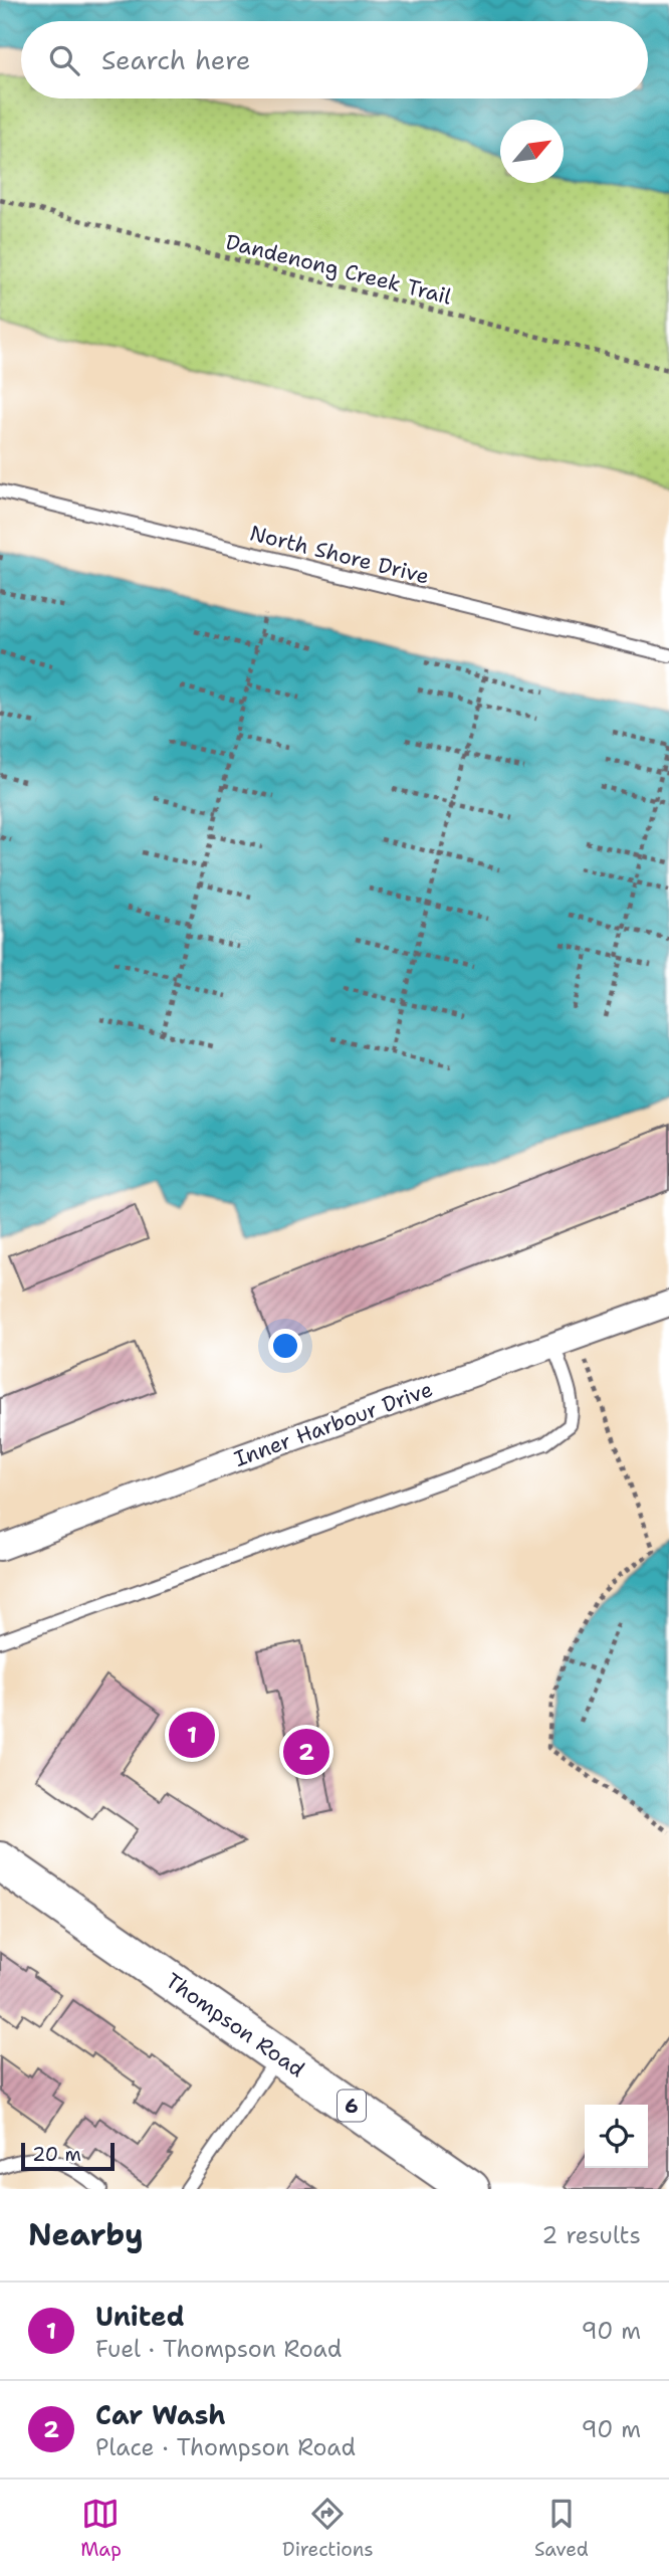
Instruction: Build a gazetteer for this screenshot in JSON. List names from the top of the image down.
{
  "streets": {
    "main road": ["Thompson Road", "6"],
    "street": ["Inner Harbour Drive"],
    "lane": ["North Shore Drive"],
    "path": ["Dandenong Creek Trail"]
  },
  "scale_bar": "20 m",
  "north": "top right",
  "page": {
    "search": "Search here",
    "pins": ["1", "2"],
    "scale": "20 m",
    "heading": ["Nearby", "2 results"],
    "list": [
      {
        "mark": "1",
        "name": "United",
        "note": "Fuel · Thompson Road",
        "value": "90 m"
      },
      {
        "mark": "2",
        "name": "Car Wash",
        "note": "Place · Thompson Road",
        "value": "90 m"
      }
    ],
    "nav": ["Map", "Directions", "Saved"]
  }
}
